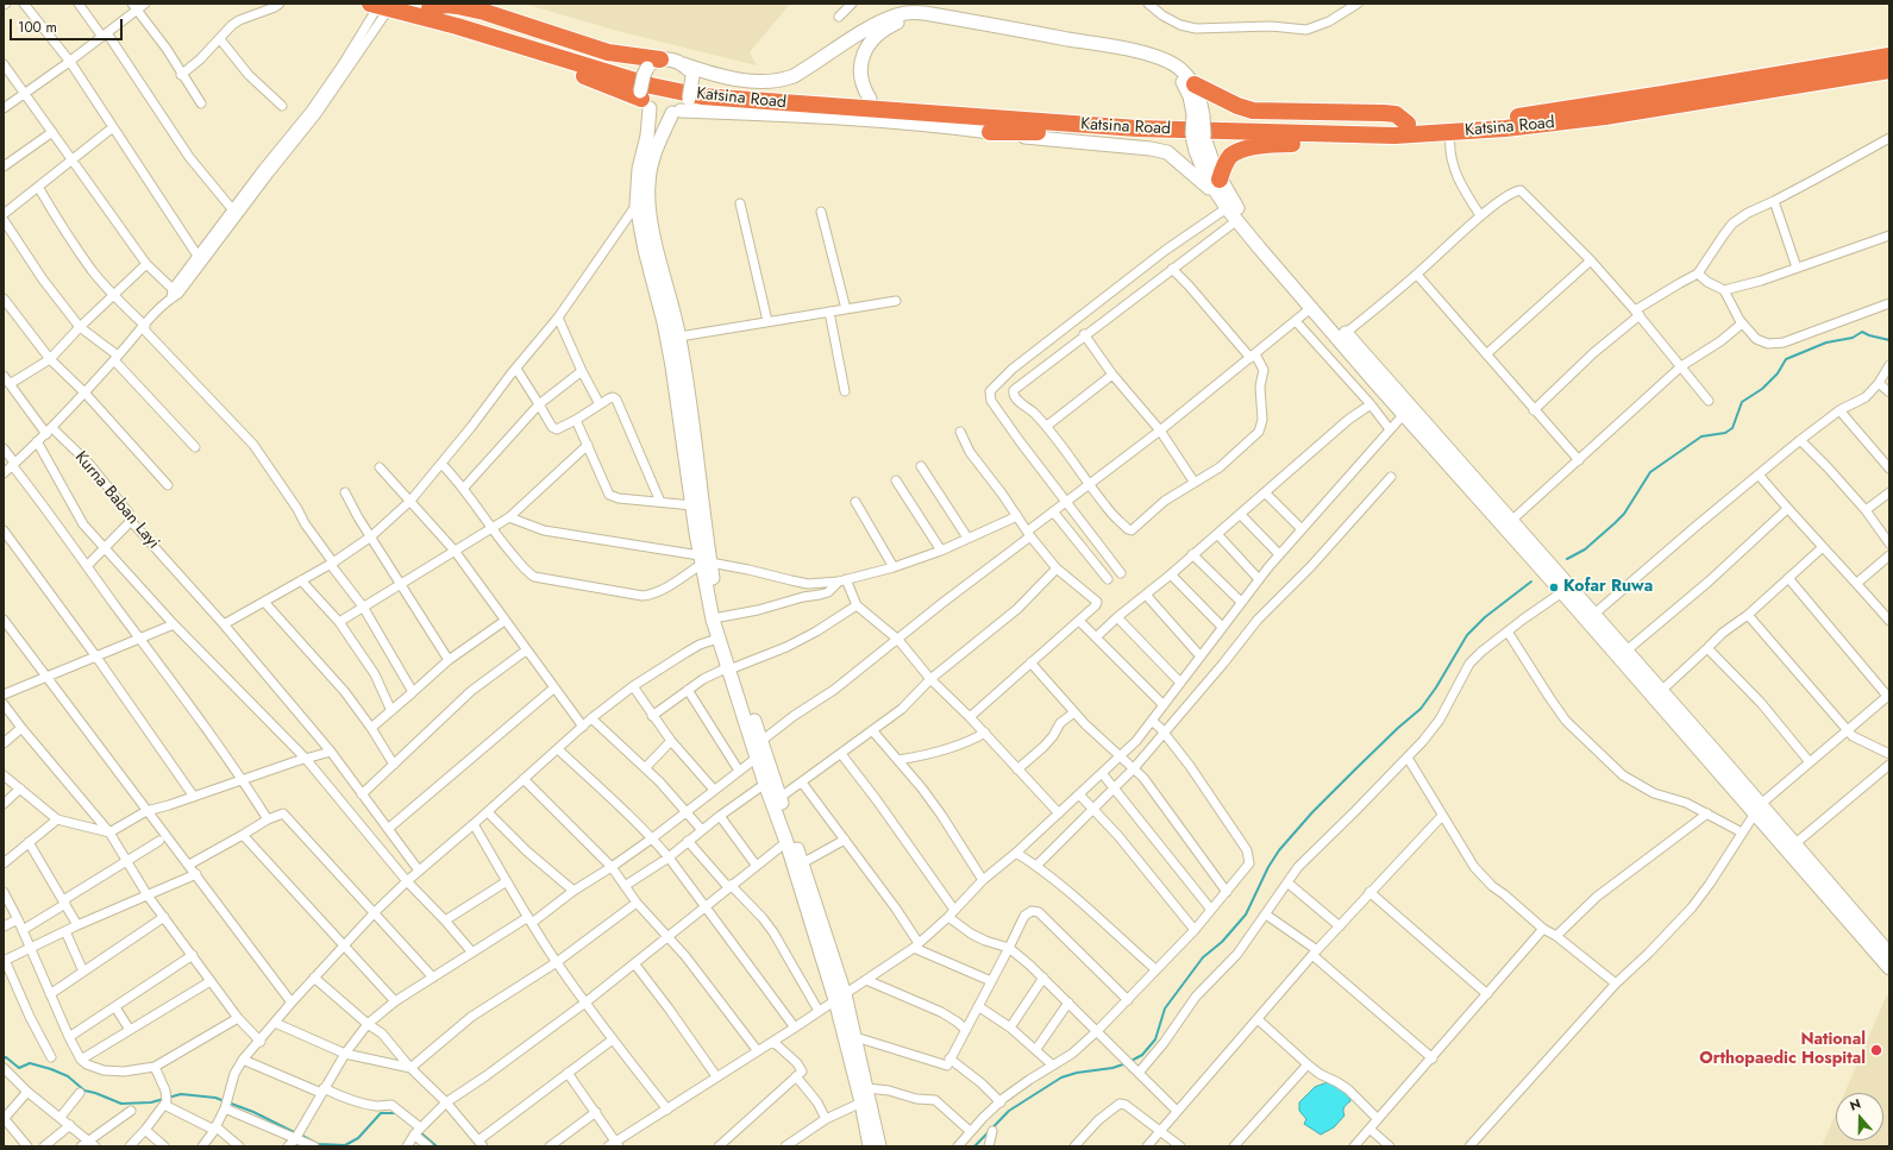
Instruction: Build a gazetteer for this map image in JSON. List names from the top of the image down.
{
  "streets": {
    "highway": ["Katsina Road"],
    "street": ["Kurna Baban Layi"]
  },
  "places": ["Kofar Ruwa", "National Orthopaedic Hospital"],
  "scale_bar": "100 m",
  "north": "top"
}
